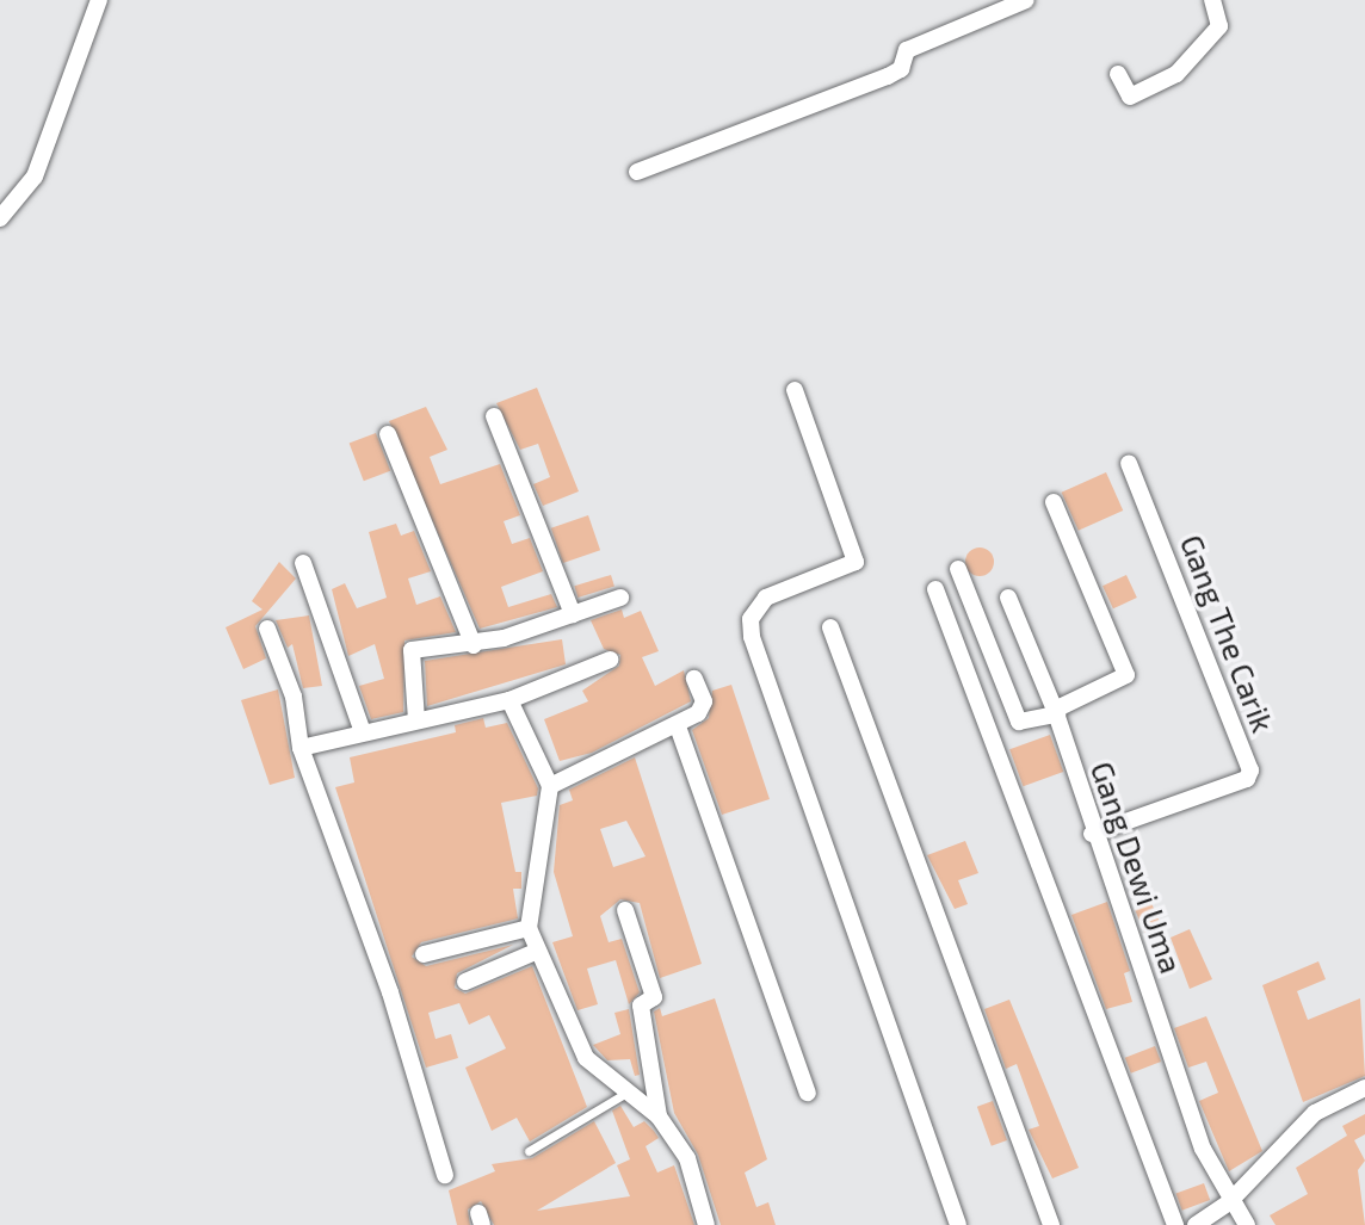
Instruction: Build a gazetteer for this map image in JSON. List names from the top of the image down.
{
  "streets": {
    "street": ["Gang The Carik", "Gang Dewi Uma"]
  },
  "crossings": [
    ["Gang The Carik", "Gang Dewi Uma"]
  ]
}
